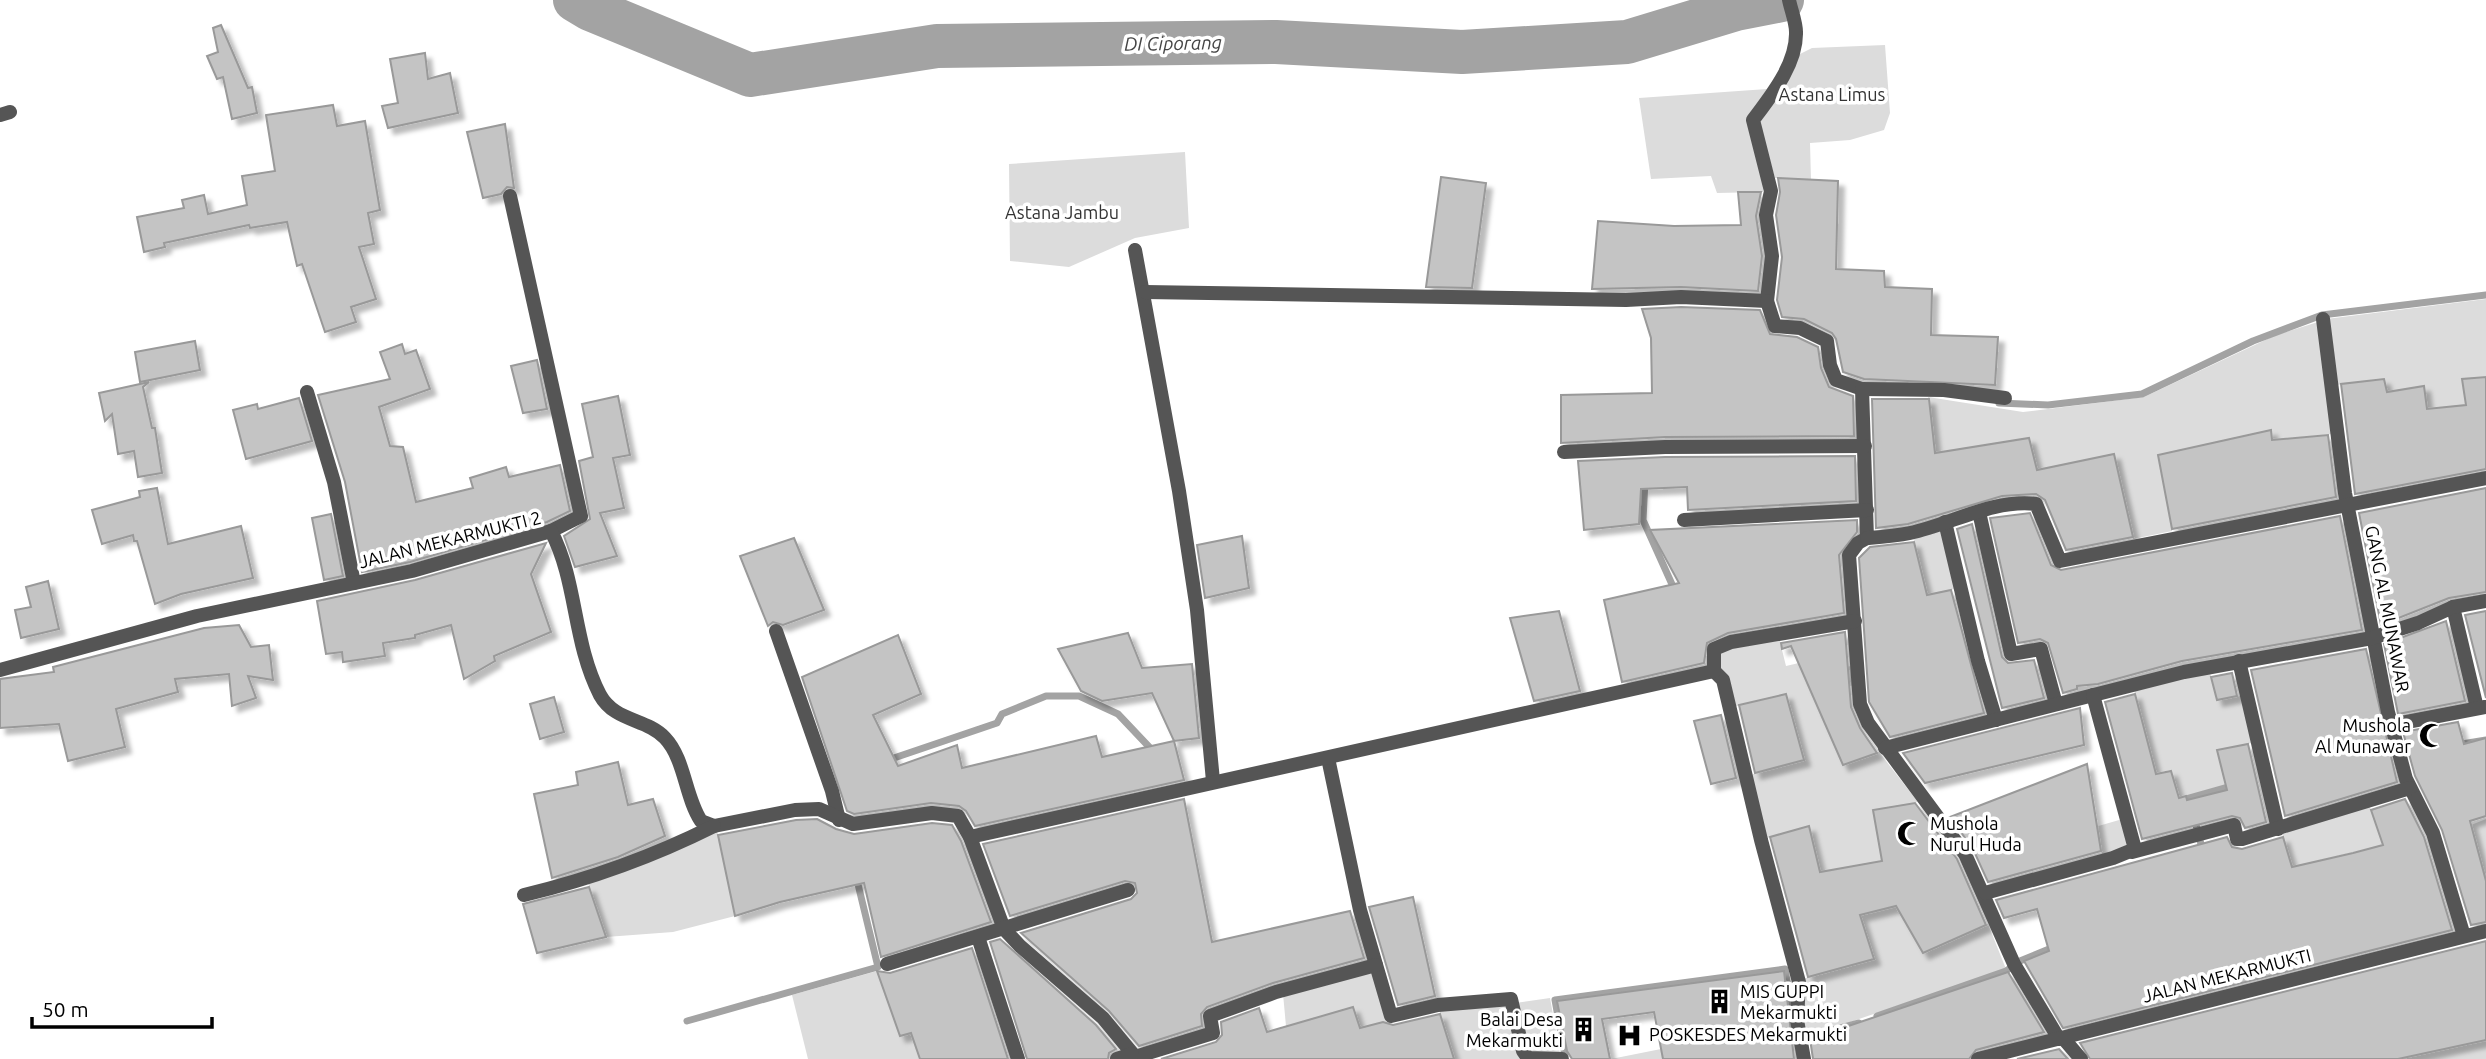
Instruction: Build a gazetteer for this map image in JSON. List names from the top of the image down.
{
  "streets": {
    "street": ["JALAN MEKARMUKTI 2", "GANG AL MUNAWAR", "JALAN MEKARMUKTI"]
  },
  "crossings": [
    ["GANG AL MUNAWAR", "JALAN MEKARMUKTI"]
  ],
  "water": ["DI Ciporang"],
  "parks": ["Astana Limus", "Astana Jambu"],
  "places": {
    "mosque": ["Mushola Al Munawar", "Mushola Nurul Huda"],
    "building": ["MIS GUPPI Mekarmukti", "Balai Desa Mekarmukti"],
    "hospital": ["POSKESDES Mekarmukti"]
  },
  "scale_bar": "50 m"
}
